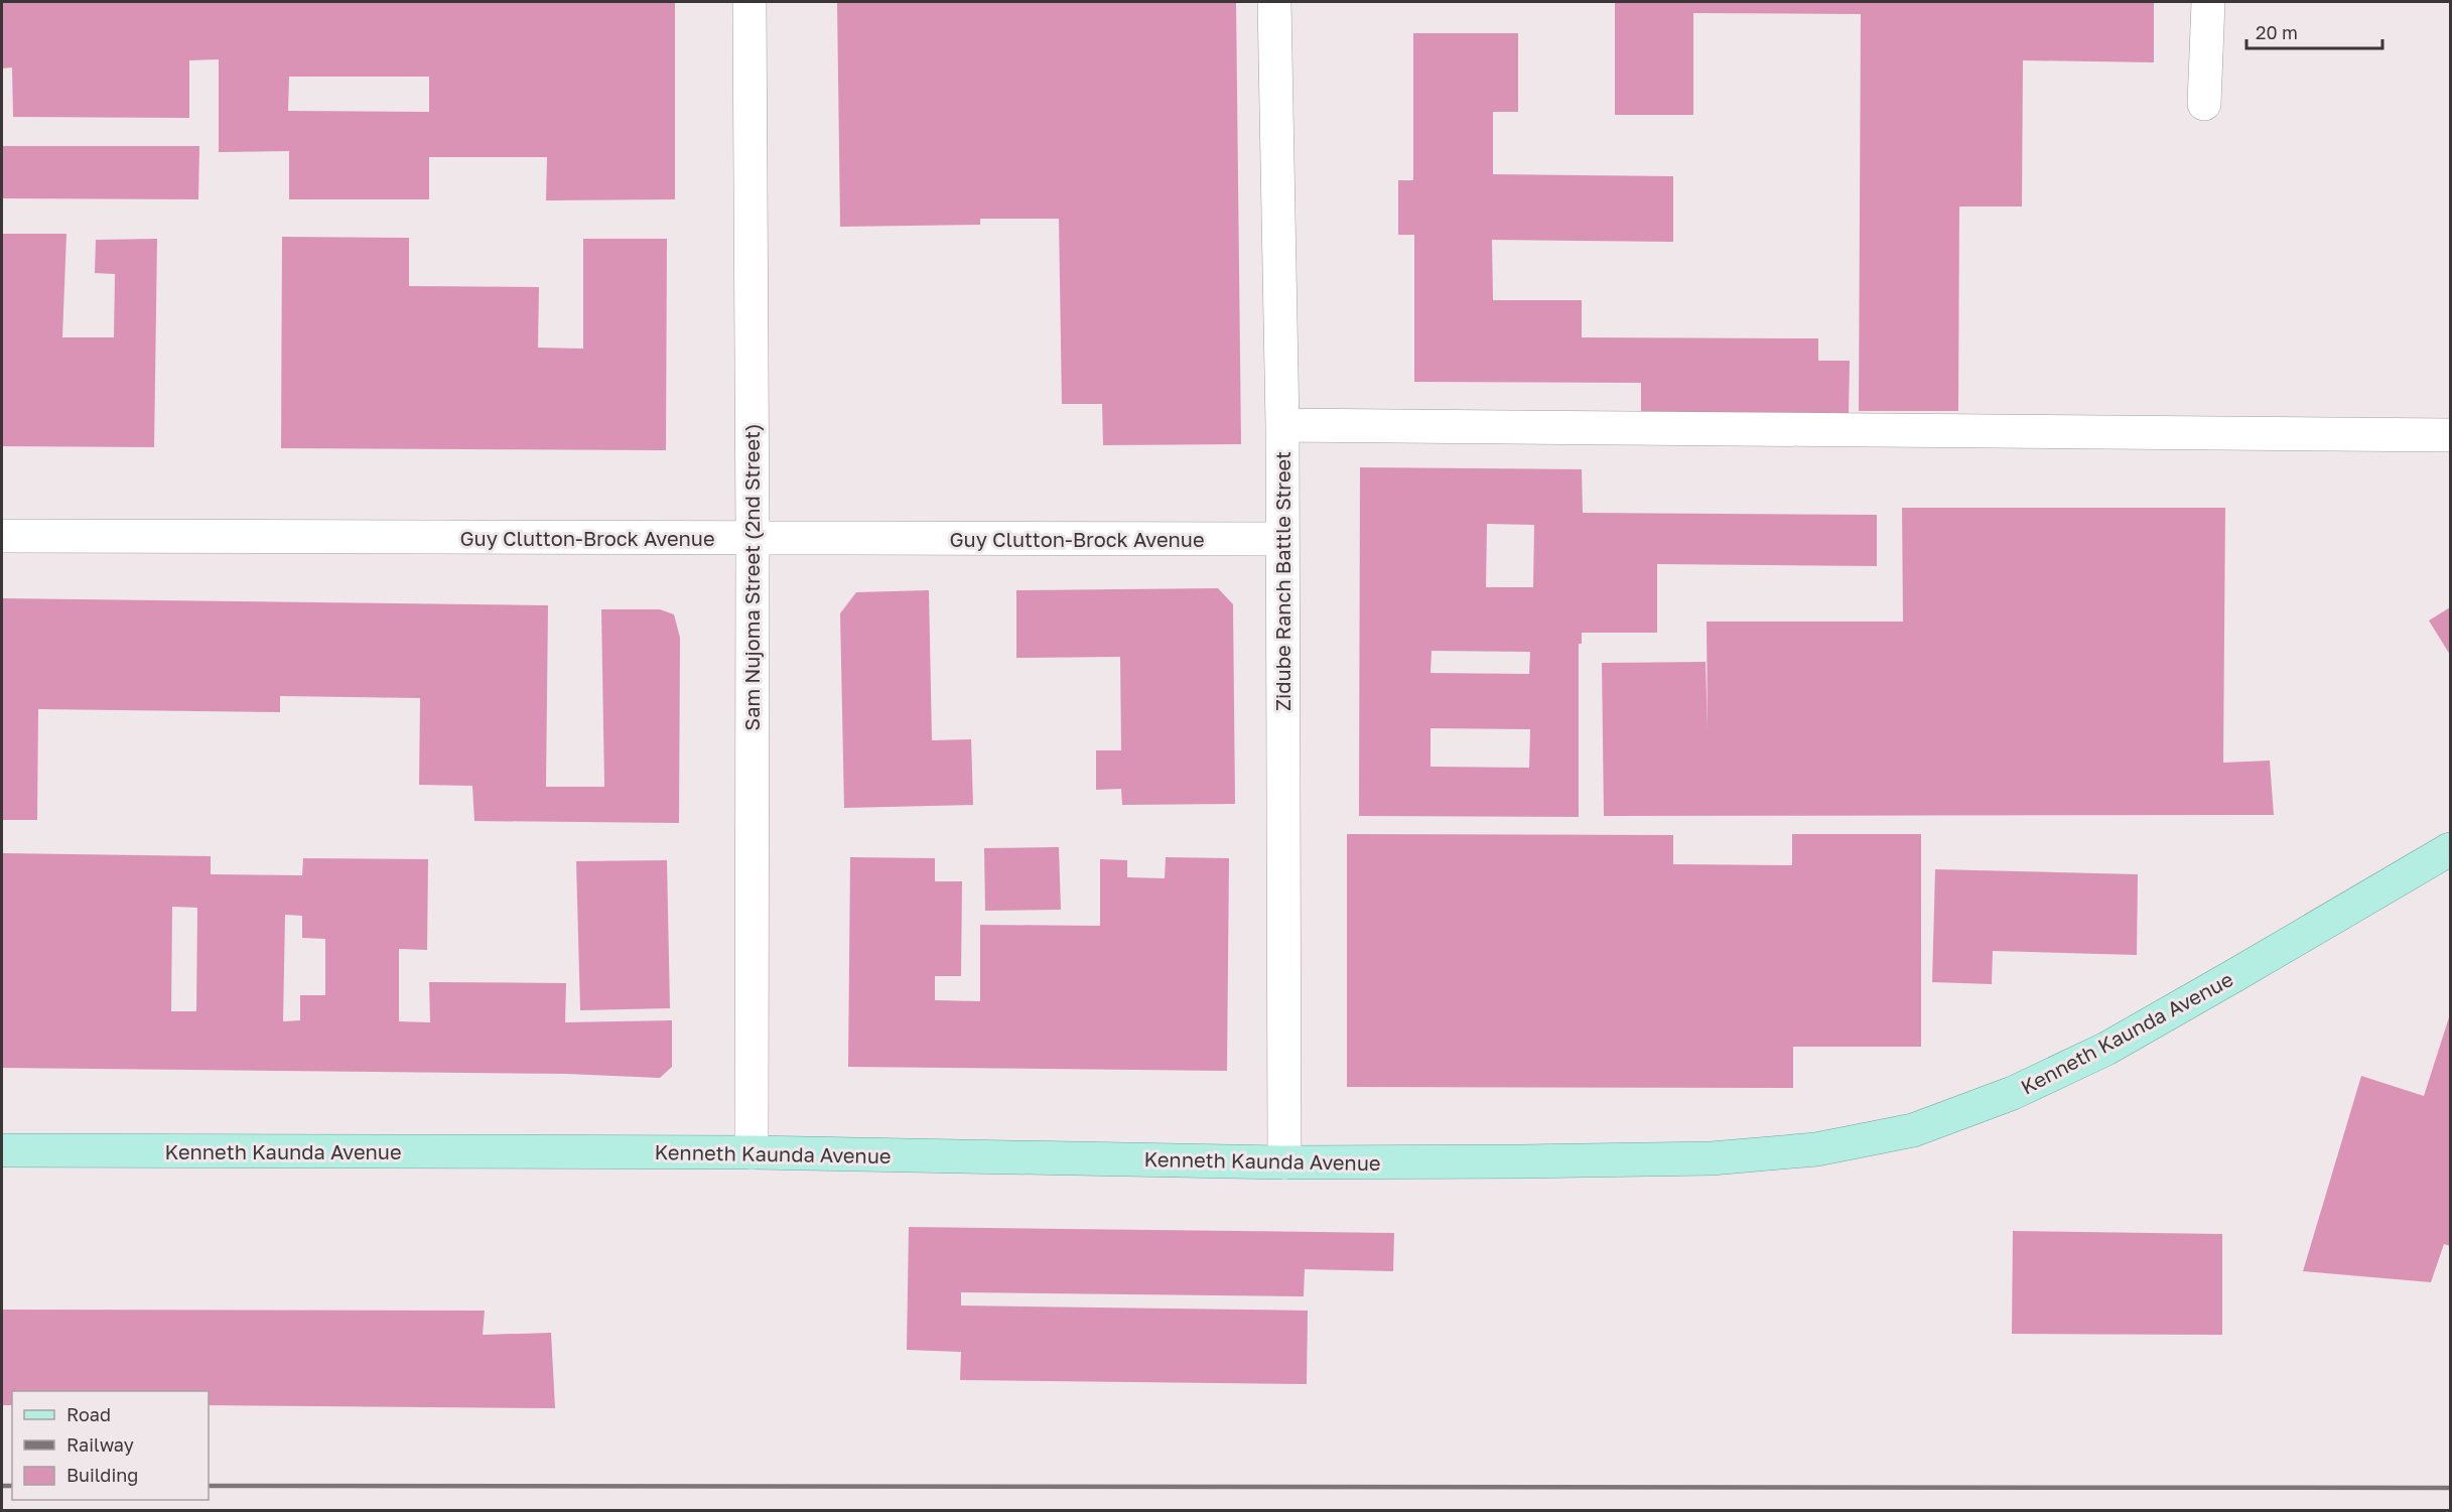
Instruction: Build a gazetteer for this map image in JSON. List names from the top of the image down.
{
  "streets": {
    "main road": ["Kenneth Kaunda Avenue"],
    "street": ["Guy Clutton-Brock Avenue", "Sam Nujoma Street (2nd Street)", "Zidube Ranch Battle Street"]
  },
  "crossings": [
    ["Guy Clutton-Brock Avenue", "Sam Nujoma Street (2nd Street)"],
    ["Guy Clutton-Brock Avenue", "Zidube Ranch Battle Street"],
    ["Sam Nujoma Street (2nd Street)", "Kenneth Kaunda Avenue"],
    ["Zidube Ranch Battle Street", "Kenneth Kaunda Avenue"]
  ],
  "legend": ["Road", "Railway", "Building"],
  "scale_bar": "20 m"
}
